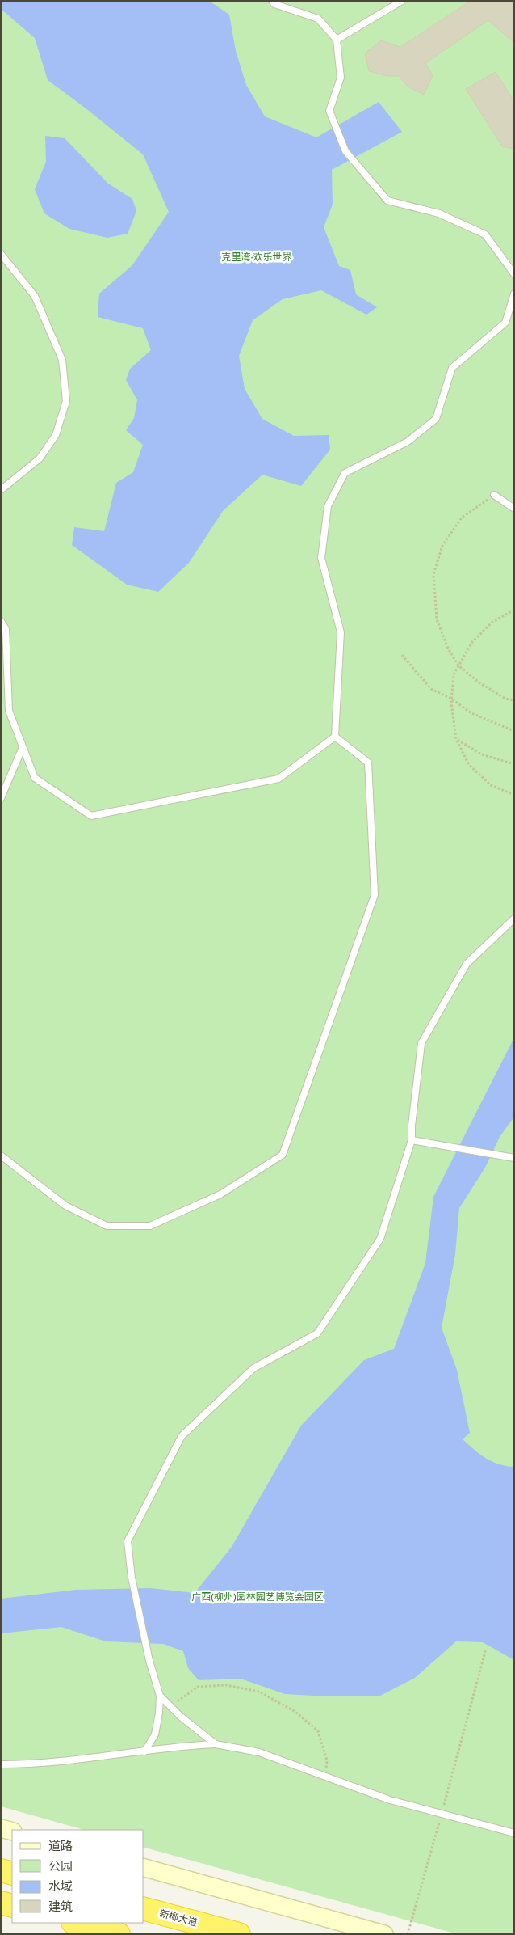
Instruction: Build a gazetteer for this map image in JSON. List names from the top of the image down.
{
  "streets": {
    "highway": ["新柳大道"]
  },
  "parks": ["克里湾·欢乐世界", "广西(柳州)园林园艺博览会园区"],
  "legend": [
    "道路",
    "公园",
    "水域",
    "建筑"
  ]
}
